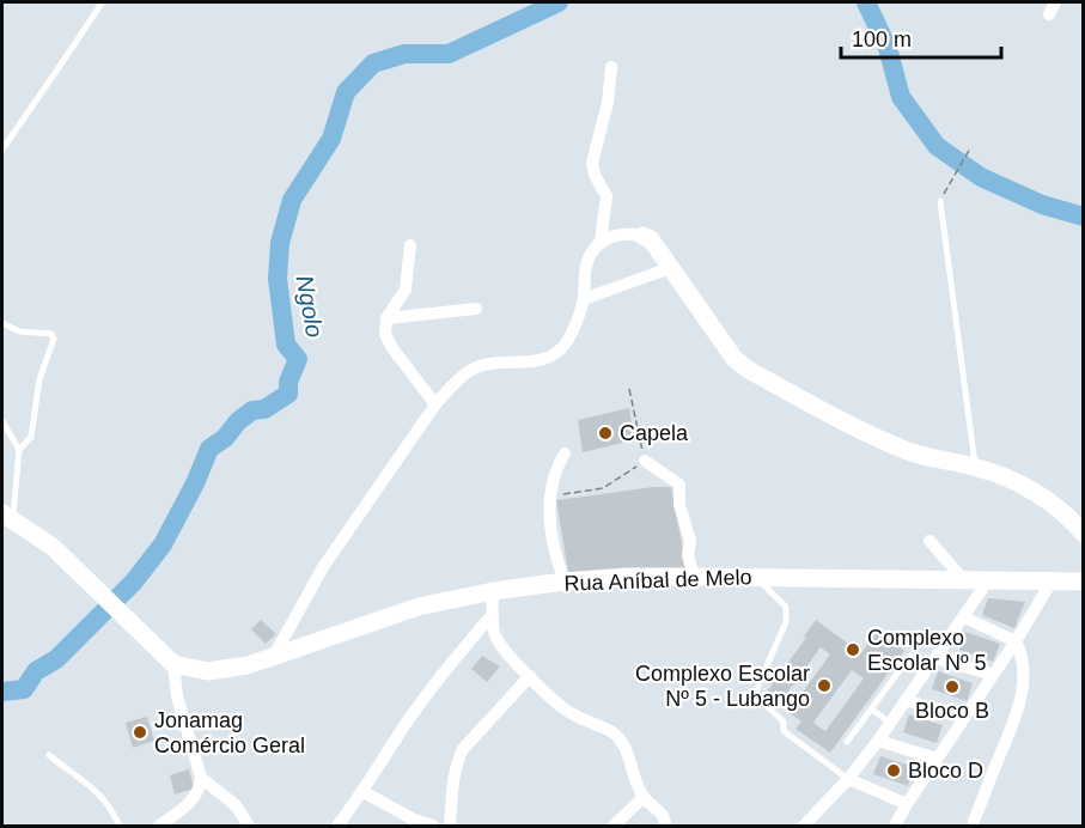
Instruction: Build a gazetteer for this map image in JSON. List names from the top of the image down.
{
  "streets": {
    "street": ["Rua Aníbal de Melo"]
  },
  "water": ["Ngolo"],
  "places": [
    "Capela",
    "Complexo Escolar Nº 5",
    "Complexo Escolar Nº 5 - Lubango",
    "Bloco B",
    "Jonamag Comércio Geral",
    "Bloco D"
  ],
  "scale_bar": "100 m"
}
